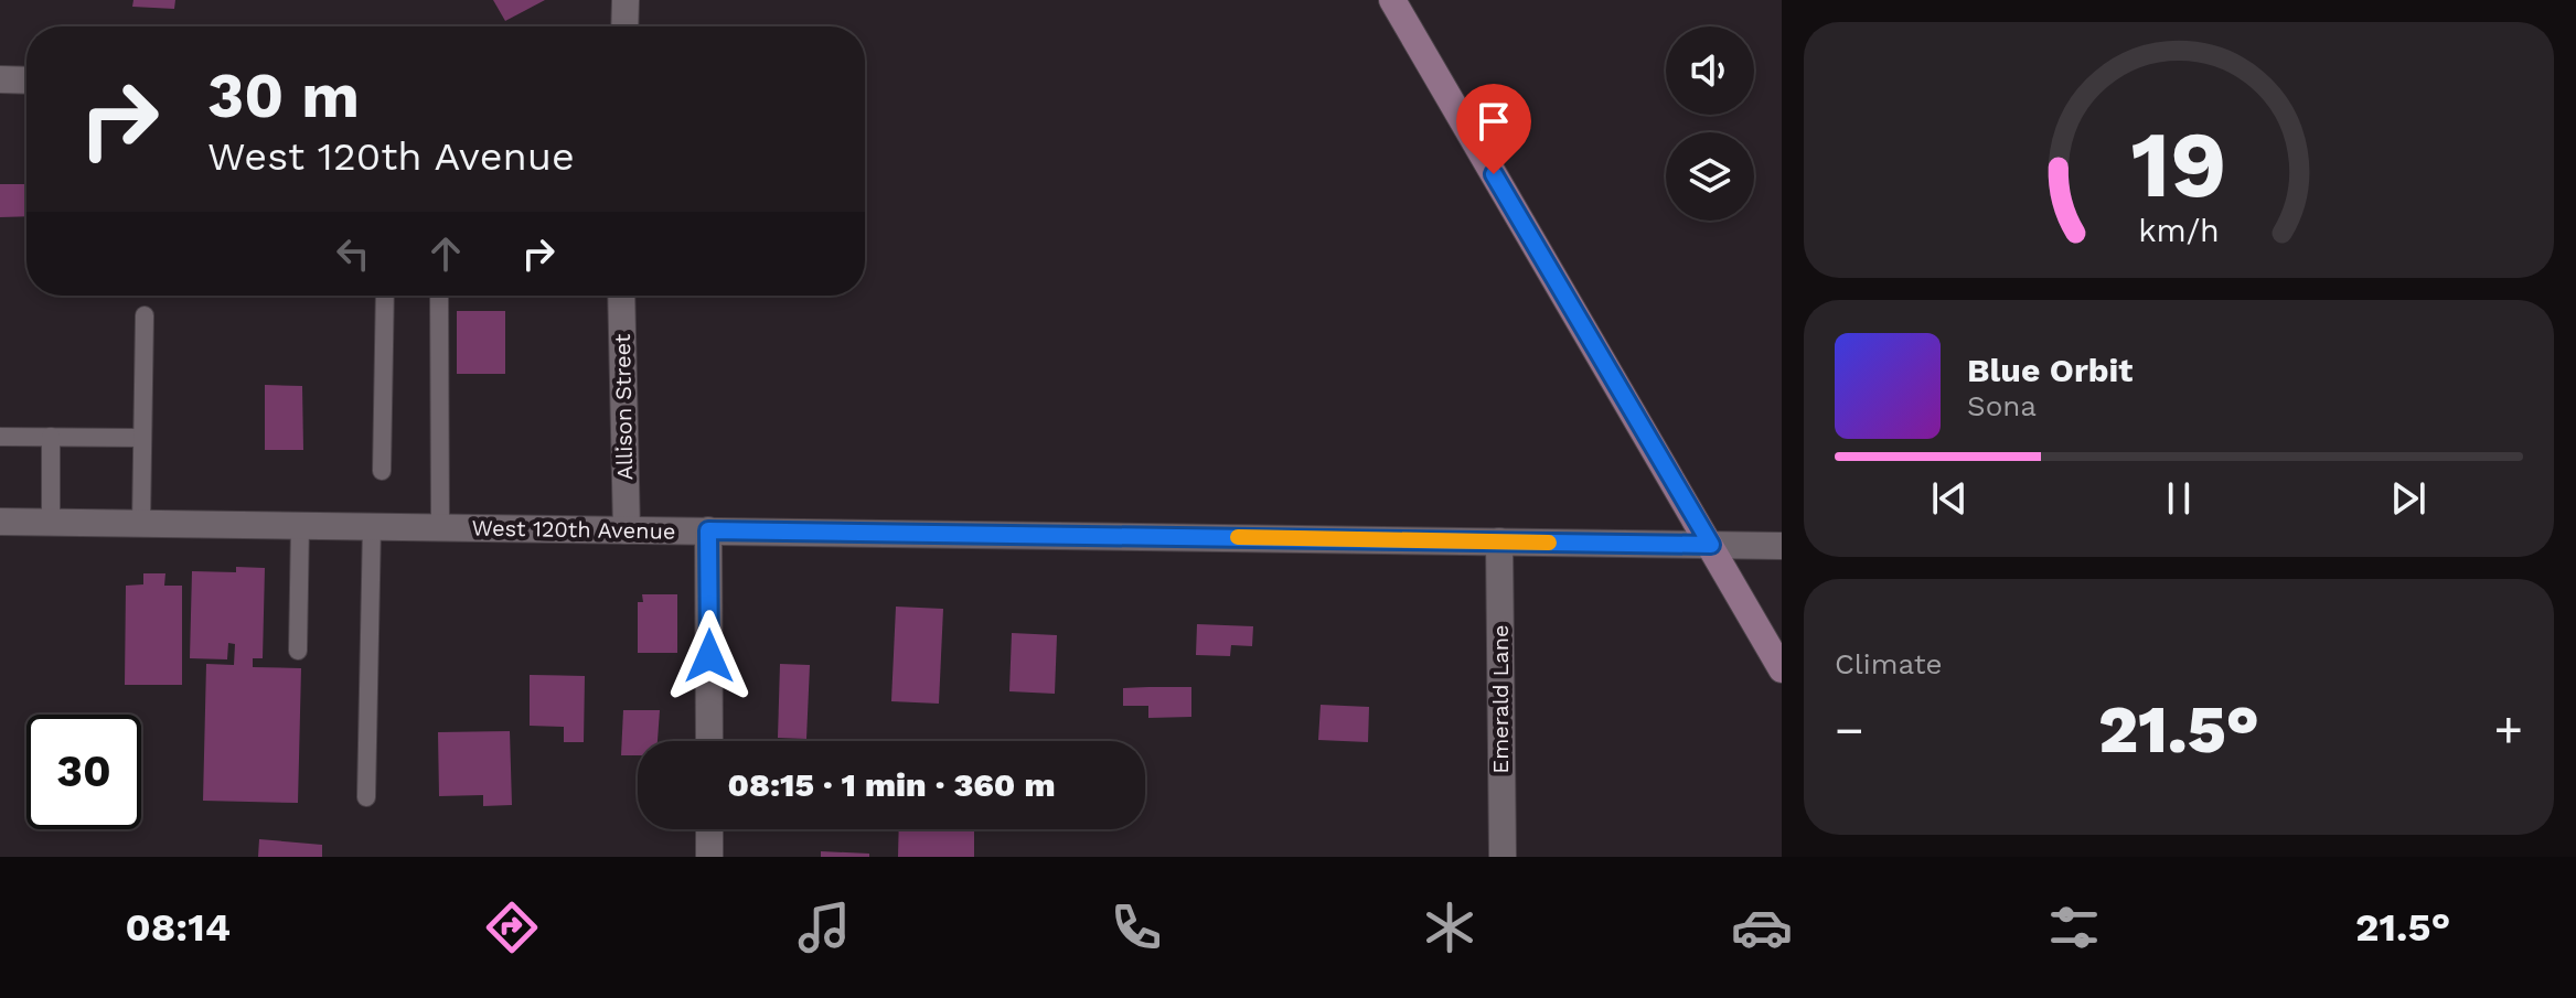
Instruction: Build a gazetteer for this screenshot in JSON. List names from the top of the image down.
{
  "streets": {
    "street": ["Allison Street", "West 120th Avenue", "Emerald Lane"]
  },
  "crossings": [
    ["Allison Street", "West 120th Avenue"],
    ["West 120th Avenue", "Emerald Lane"]
  ],
  "page": {
    "turn": ["30 m", "West 120th Avenue"],
    "song": ["Blue Orbit", "Sona"],
    "tile": "Climate",
    "heat": ["−", "21.5°", "+"],
    "limit": "30",
    "trip": "08:15 · 1 min · 360 m",
    "tabs": ["08:14", "21.5°"],
    "gauge": ["19", "km/h"]
  }
}
